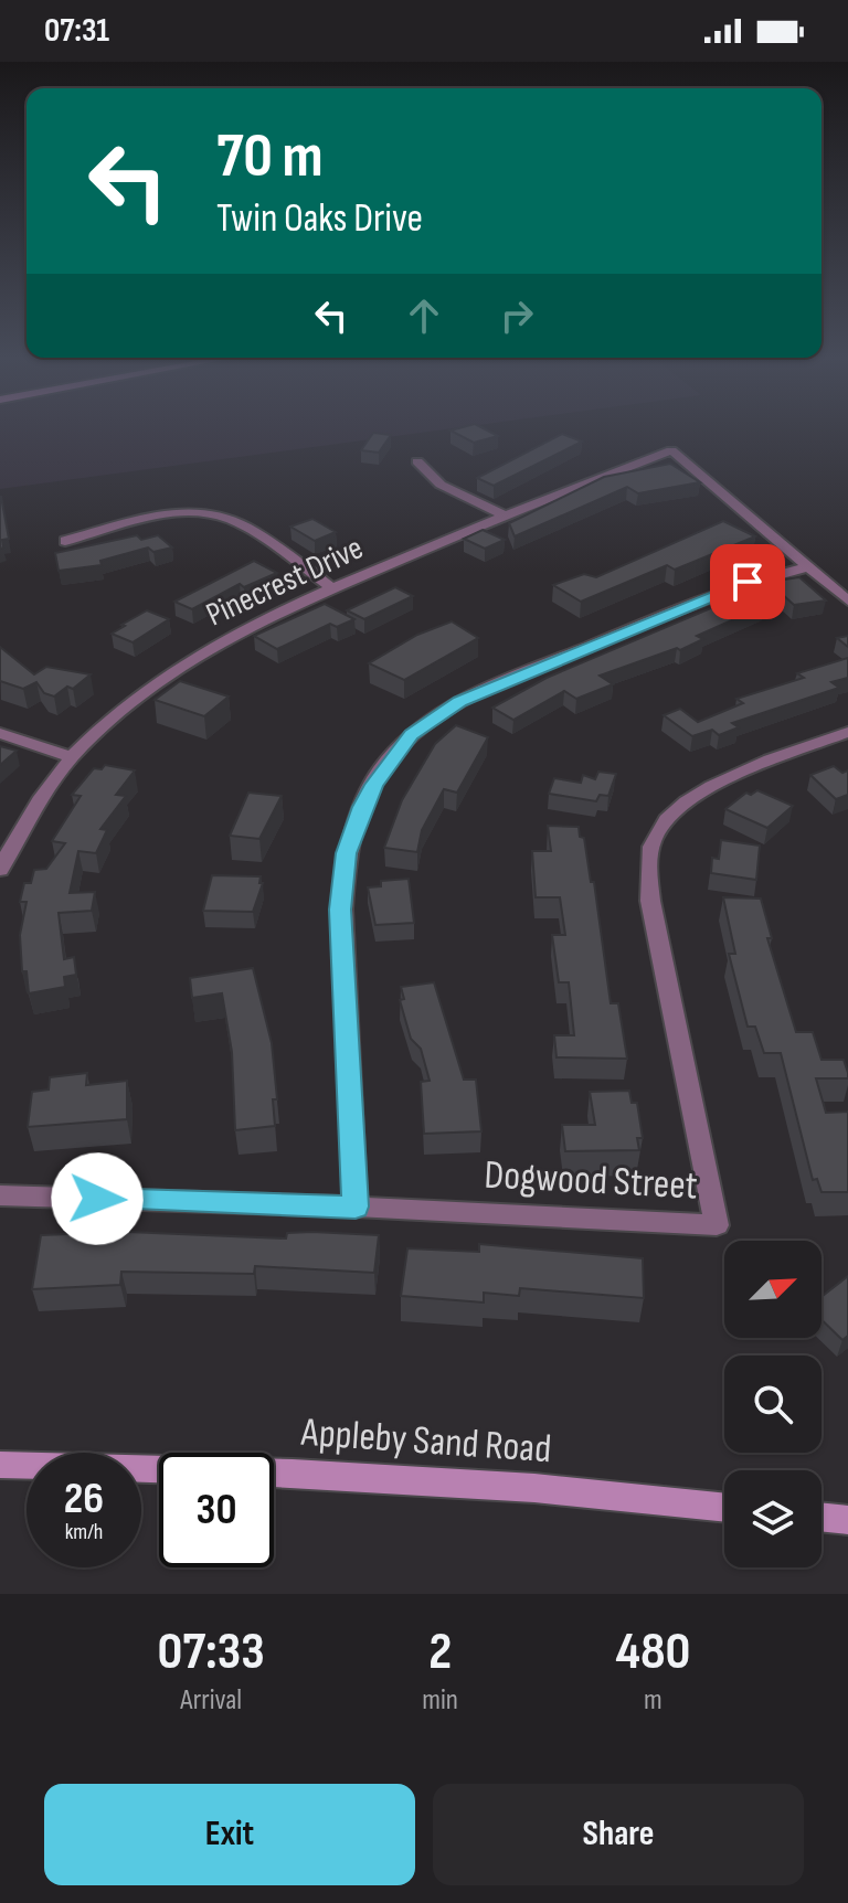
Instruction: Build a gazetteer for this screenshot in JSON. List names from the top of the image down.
{
  "streets": {
    "main road": ["Appleby Sand Road"],
    "street": ["Pinecrest Drive", "Dogwood Street"]
  },
  "north": "top right",
  "page": {
    "status": "07:31",
    "turn": ["70 m", "Twin Oaks Drive"],
    "speed": "26 km/h",
    "limit": "30",
    "eta": [
      "07:33",
      "Arrival",
      "2",
      "min",
      "480",
      "m"
    ],
    "buttons": ["Exit", "Share"]
  }
}
